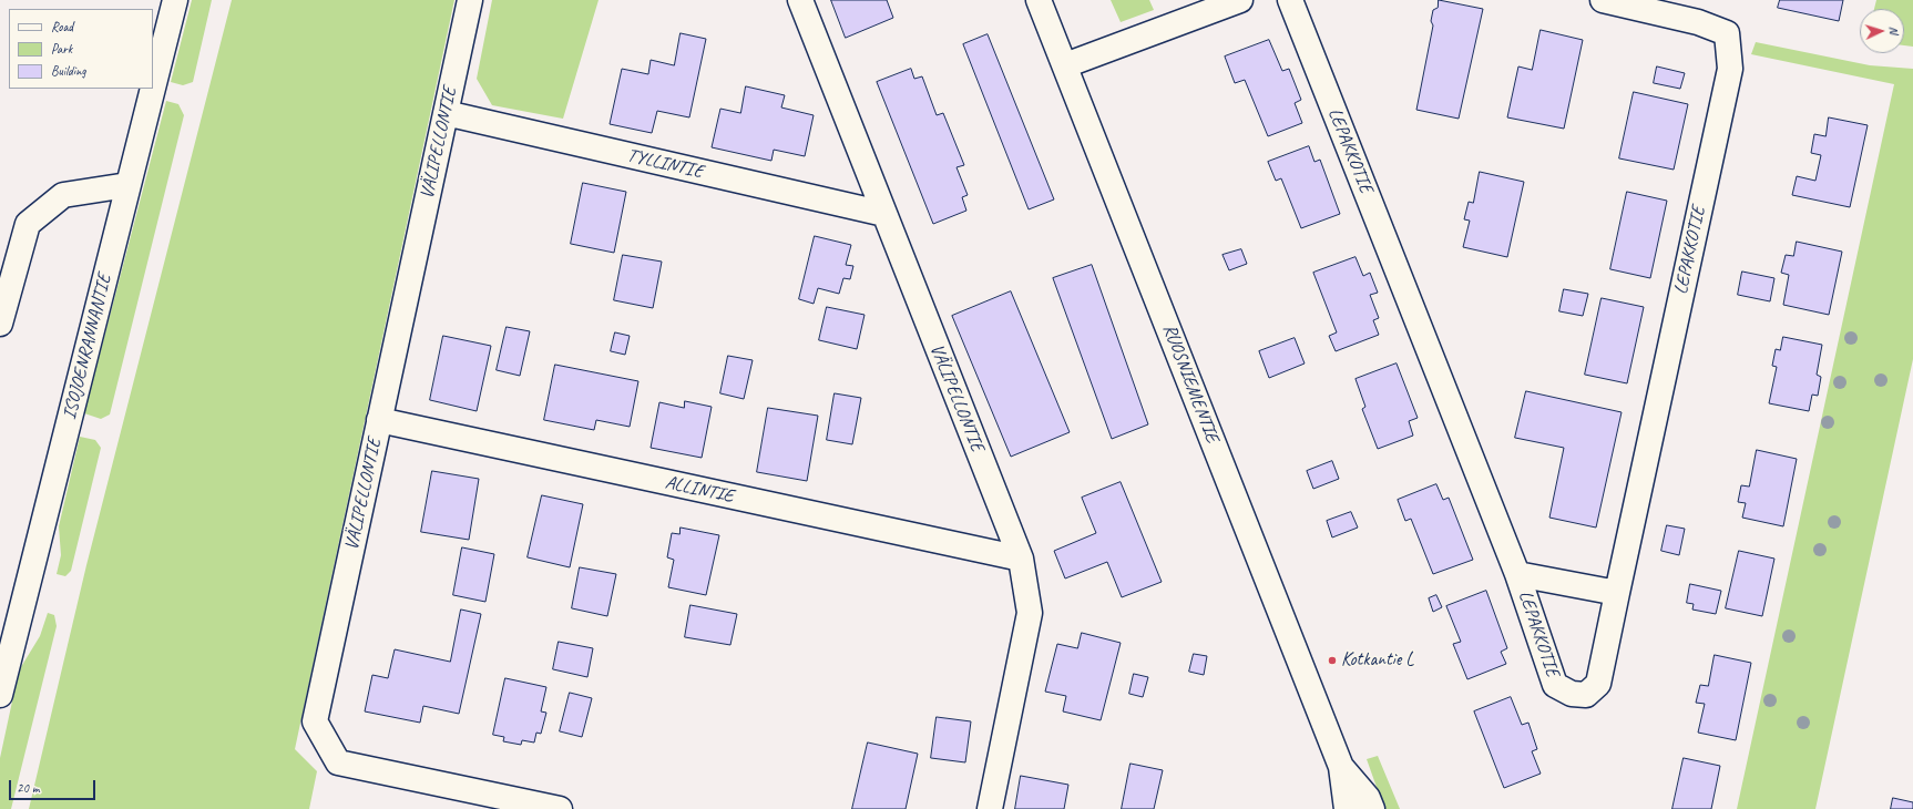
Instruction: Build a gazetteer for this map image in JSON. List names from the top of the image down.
{
  "streets": {
    "street": [
      "VÄLIPELLONTIE",
      "LEPAKKOTIE",
      "TYLLINTIE",
      "ISOJOENRANNANTIE",
      "RUOSNIEMENTIE",
      "ALLINTIE"
    ]
  },
  "crossings": [
    ["VÄLIPELLONTIE", "TYLLINTIE"],
    ["VÄLIPELLONTIE", "ALLINTIE"]
  ],
  "places": ["Kotkantie L"],
  "legend": ["Road", "Park", "Building"],
  "scale_bar": "20 m",
  "north": "right"
}
